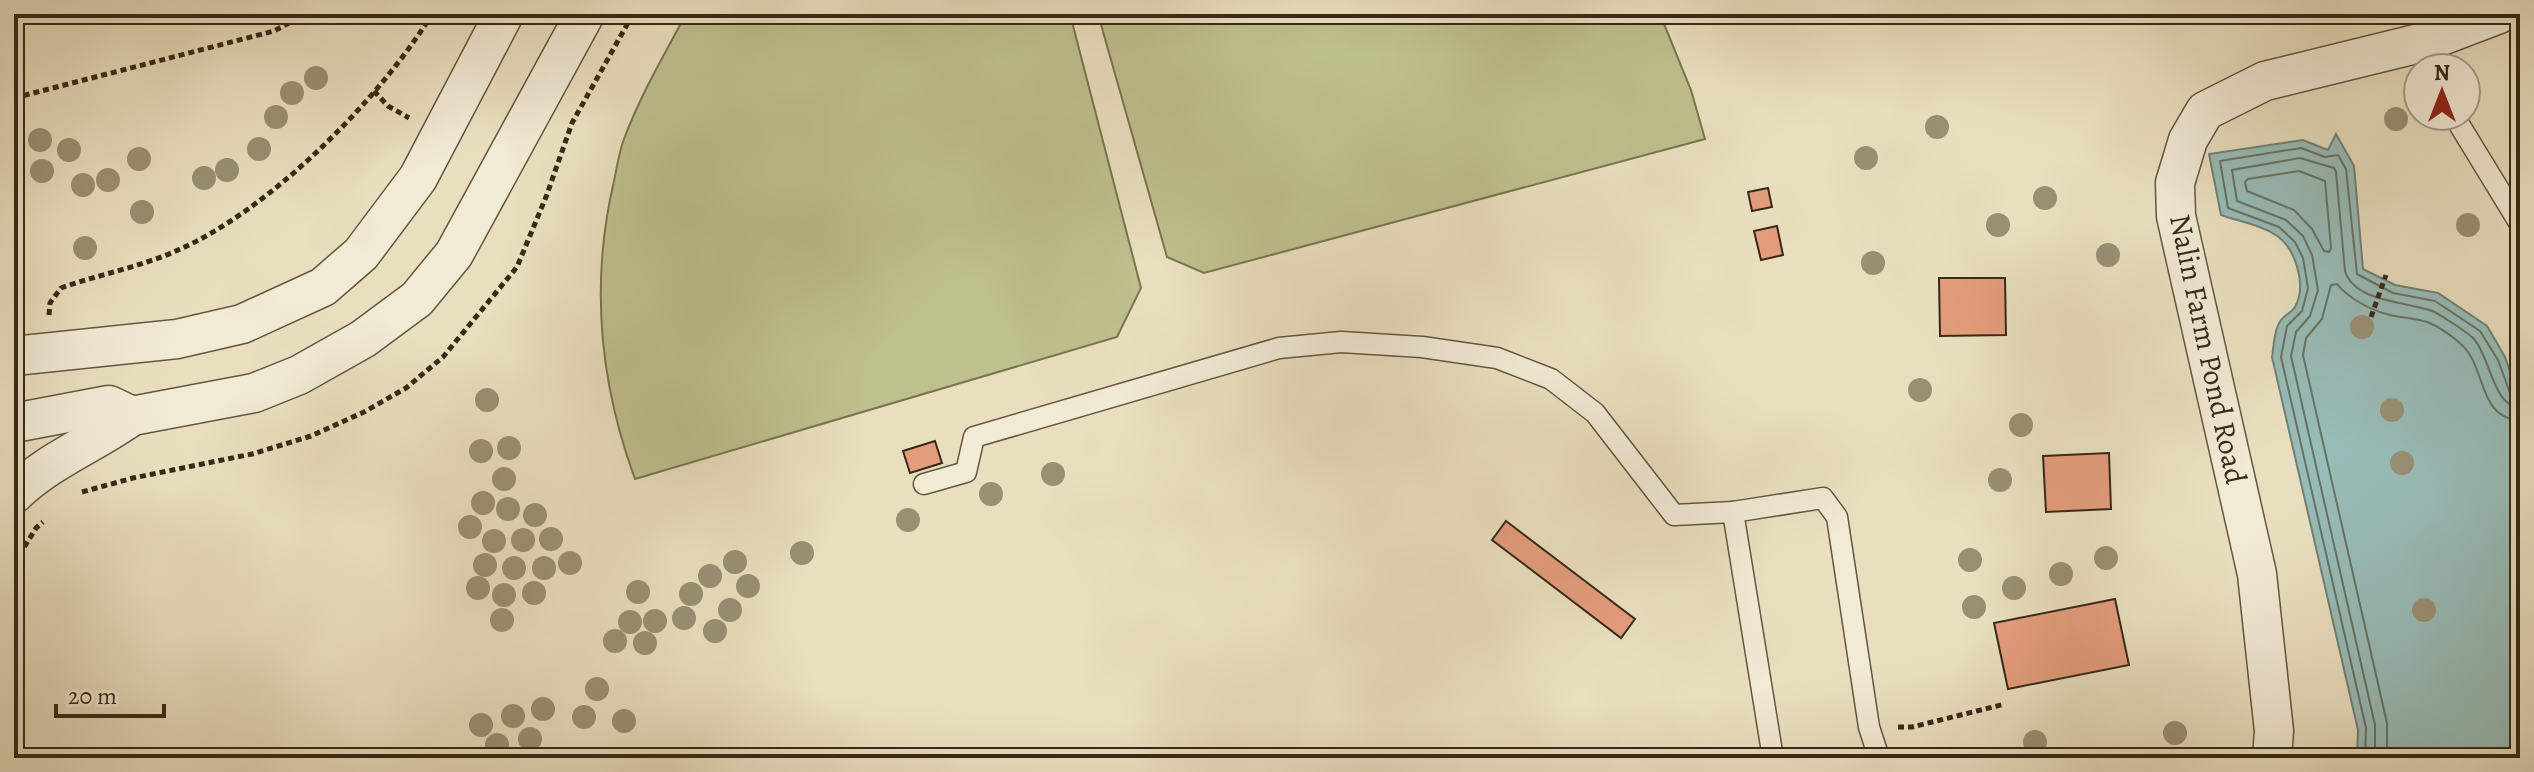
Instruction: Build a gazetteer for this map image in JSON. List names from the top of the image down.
{
  "streets": {
    "street": ["Nalin Farm Pond Road"]
  },
  "scale_bar": "20 m",
  "north": "top"
}
